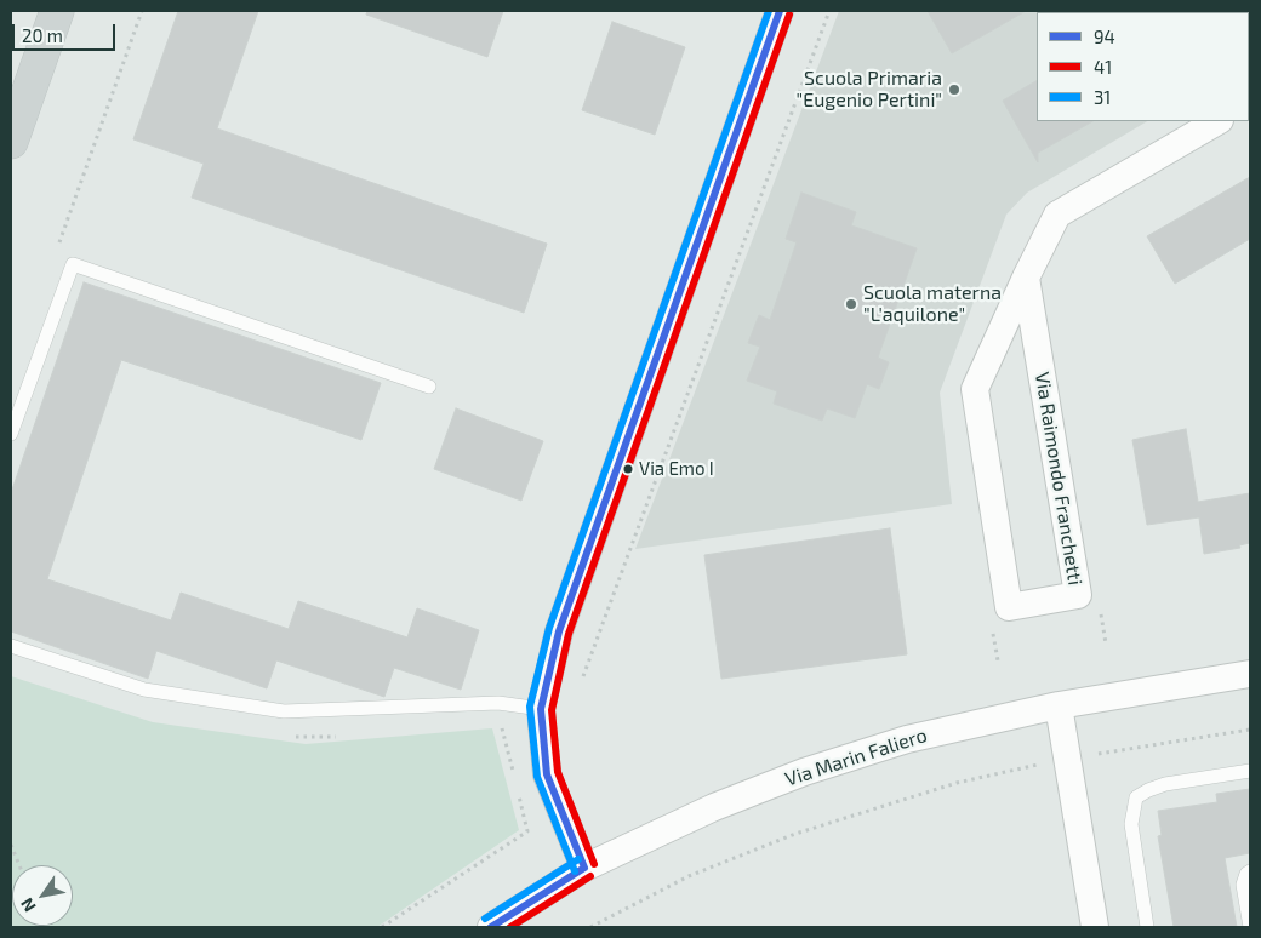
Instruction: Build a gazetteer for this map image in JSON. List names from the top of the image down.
{
  "streets": {
    "street": ["Via Raimondo Franchetti", "Via Marin Faliero"]
  },
  "places": ["Scuola Primaria \"Eugenio Pertini\"", "Scuola materna \"L'aquilone\"", "Via Emo I"],
  "lines": ["transit line 94", "transit line 31", "transit line 41"],
  "legend": ["94", "41", "31"],
  "scale_bar": "20 m",
  "north": "bottom left"
}
